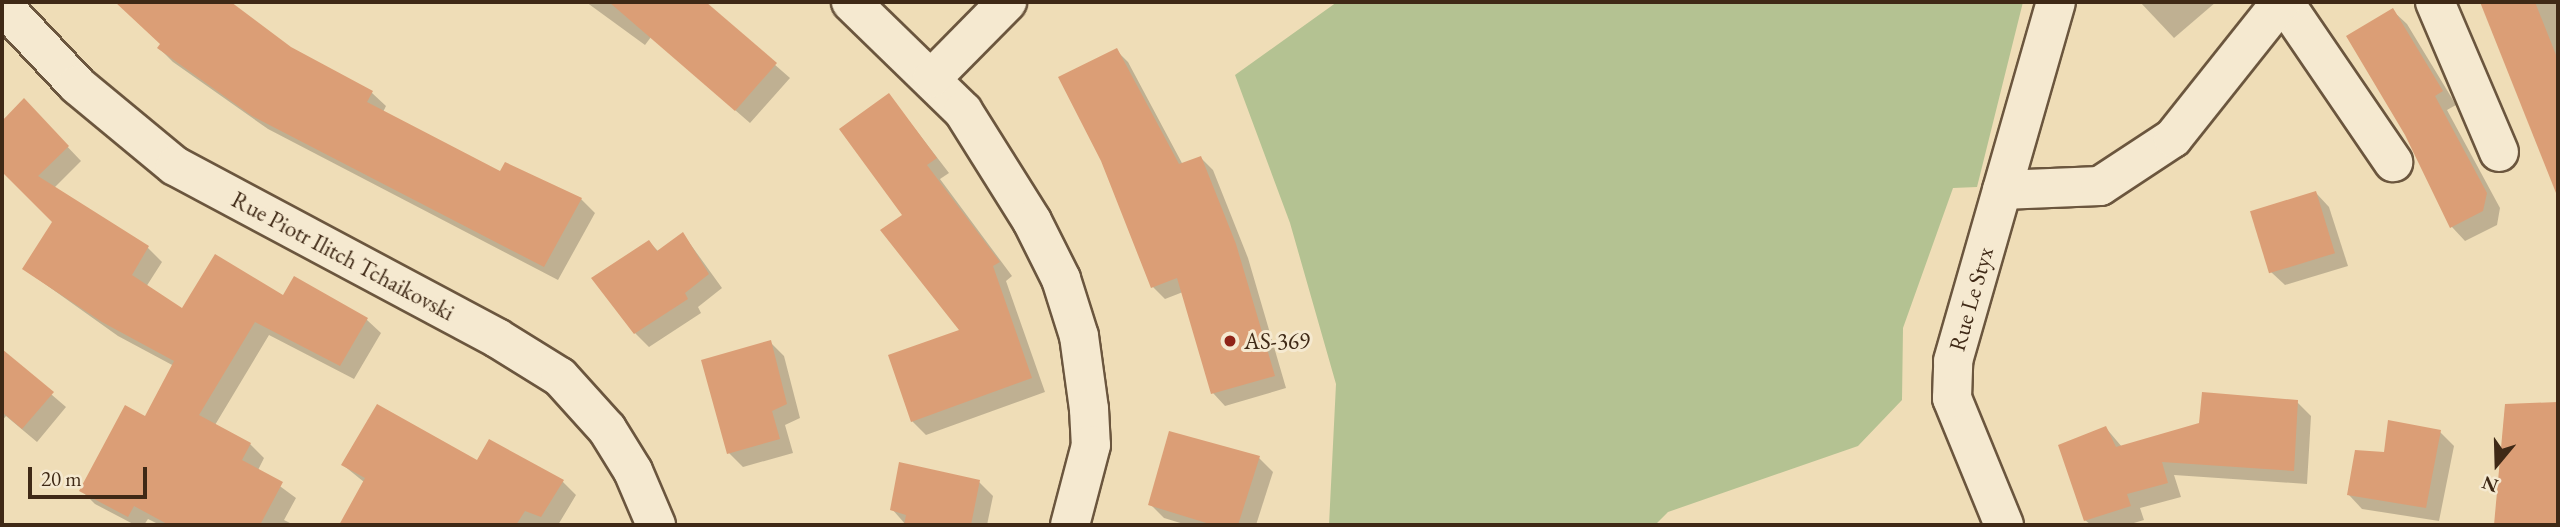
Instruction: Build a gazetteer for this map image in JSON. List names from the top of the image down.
{
  "streets": {
    "street": ["Rue Piotr Ilitch Tchaikovski", "Rue Le Styx"]
  },
  "places": ["AS-369"],
  "scale_bar": "20 m",
  "north": "bottom"
}
